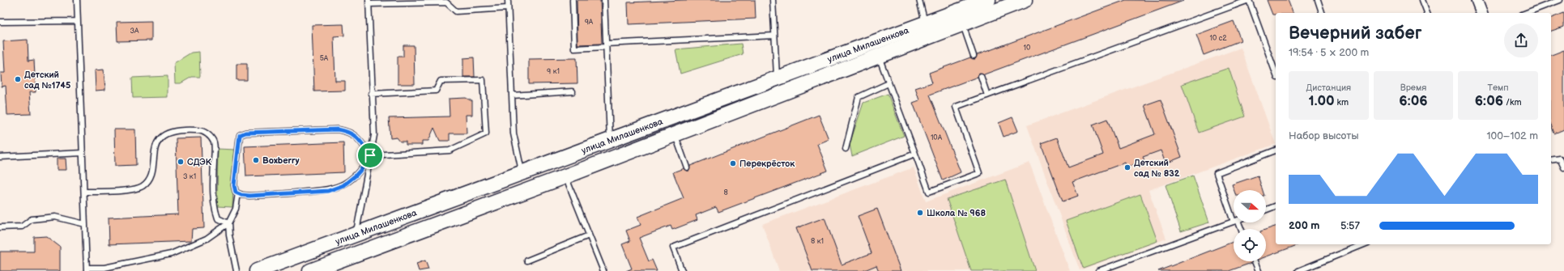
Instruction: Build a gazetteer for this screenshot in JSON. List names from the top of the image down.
{
  "streets": {
    "main road": ["улица Милашенкова"]
  },
  "places": [
    "Детский сад №1745",
    "Boxberry",
    "СДЭК",
    "Перекрёсток",
    "Детский сад № 832",
    "Школа № 968"
  ],
  "house_numbers": [
    "9А",
    "3А",
    "10 с2",
    "10",
    "5А",
    "9 к1",
    "10А",
    "3 к1",
    "8",
    "8 к1"
  ],
  "north": "right",
  "page": {
    "heading": ["Вечерний забег", "19:54 · 5 × 200 m"],
    "stats": [
      ["Дистанция", "1.00 km"],
      ["Время", "6:06"],
      ["Темп", "6:06 /km"]
    ],
    "chart": ["Набор высоты", "100–102 m"],
    "list": [
      {
        "name": "200 m",
        "note": "5:57"
      }
    ]
  }
}
